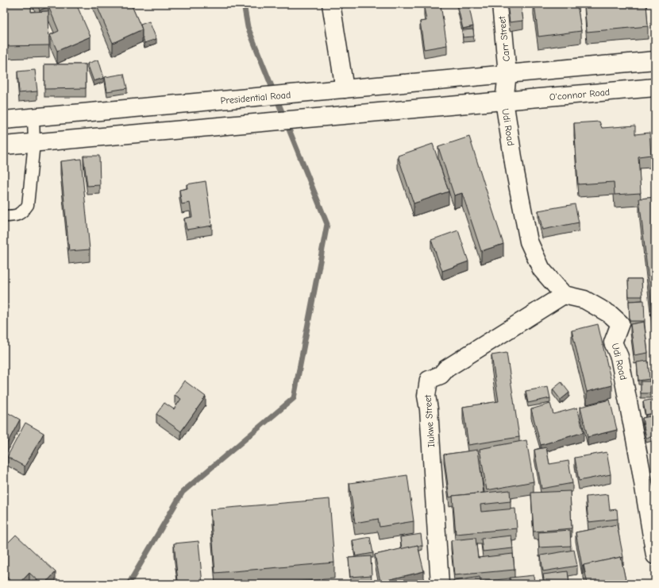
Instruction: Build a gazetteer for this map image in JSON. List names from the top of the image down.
{
  "streets": {
    "main road": [
      "Carr Street",
      "O'connor Road",
      "Presidential Road",
      "Udi Road",
      "Ilukwe Street"
    ]
  },
  "crossings": [
    ["Carr Street", "O'connor Road"],
    ["Carr Street", "Presidential Road"],
    ["Carr Street", "Udi Road"],
    ["O'connor Road", "Udi Road"],
    ["Udi Road", "Ilukwe Street"]
  ]
}
